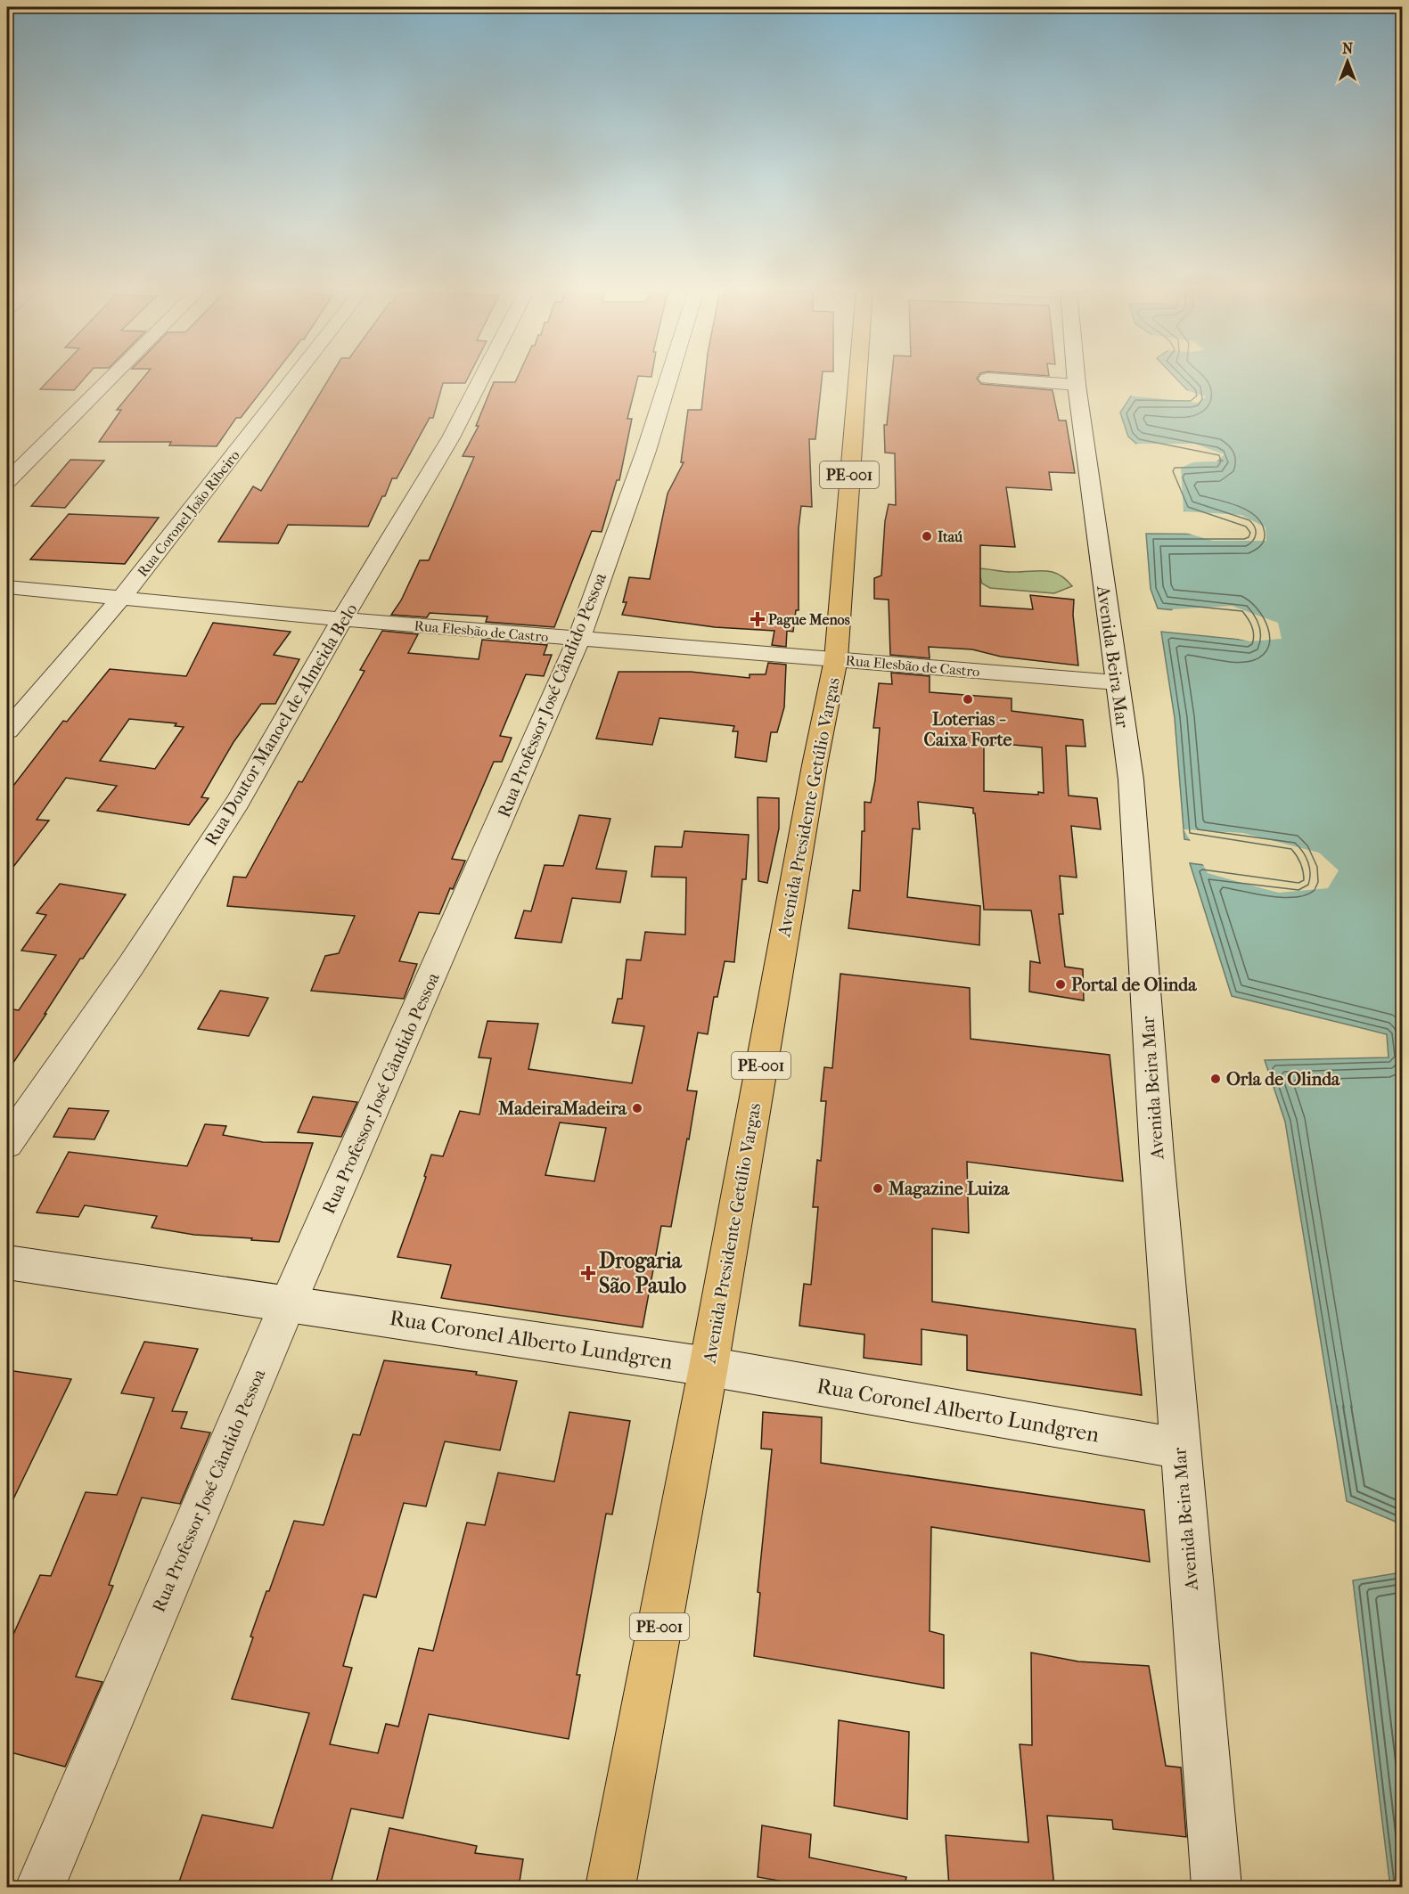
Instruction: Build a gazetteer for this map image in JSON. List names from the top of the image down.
{
  "streets": {
    "main road": ["PE-001", "Avenida Presidente Getúlio Vargas"],
    "street": [
      "Rua Coronel João Ribeiro",
      "Rua Elesbão de Castro",
      "Avenida Beira Mar",
      "Rua Professor José Cândido Pessoa",
      "Rua Doutor Manoel de Almeida Belo",
      "Rua Coronel Alberto Lundgren"
    ]
  },
  "crossings": [
    ["Rua Coronel João Ribeiro", "Rua Elesbão de Castro"],
    ["Rua Elesbão de Castro", "Avenida Beira Mar"],
    ["Rua Elesbão de Castro", "Rua Professor José Cândido Pessoa"],
    ["Rua Elesbão de Castro", "Rua Doutor Manoel de Almeida Belo"],
    ["Rua Elesbão de Castro", "Avenida Presidente Getúlio Vargas"],
    ["Avenida Beira Mar", "Rua Coronel Alberto Lundgren"],
    ["Rua Professor José Cândido Pessoa", "Rua Coronel Alberto Lundgren"],
    ["Avenida Presidente Getúlio Vargas", "Rua Coronel Alberto Lundgren"]
  ],
  "places": {
    "other": [
      "Itaú",
      "Loterias - Caixa Forte",
      "Portal de Olinda",
      "Orla de Olinda",
      "MadeiraMadeira",
      "Magazine Luiza"
    ],
    "health": ["Pague Menos", "Drogaria São Paulo"]
  },
  "north": "top"
}
